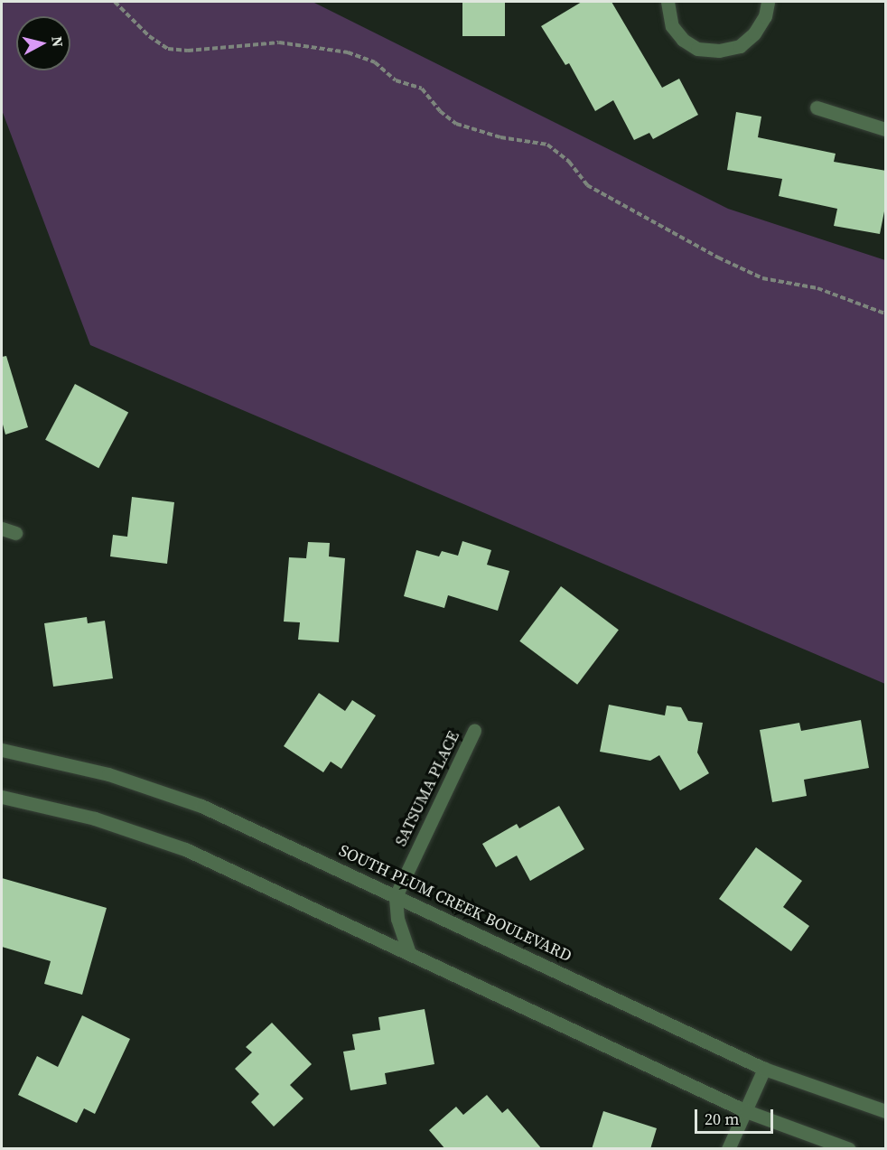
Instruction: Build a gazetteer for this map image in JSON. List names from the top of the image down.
{
  "streets": {
    "street": ["SATSUMA PLACE", "SOUTH PLUM CREEK BOULEVARD"]
  },
  "crossings": [
    ["SATSUMA PLACE", "SOUTH PLUM CREEK BOULEVARD"]
  ],
  "scale_bar": "20 m",
  "north": "right"
}
